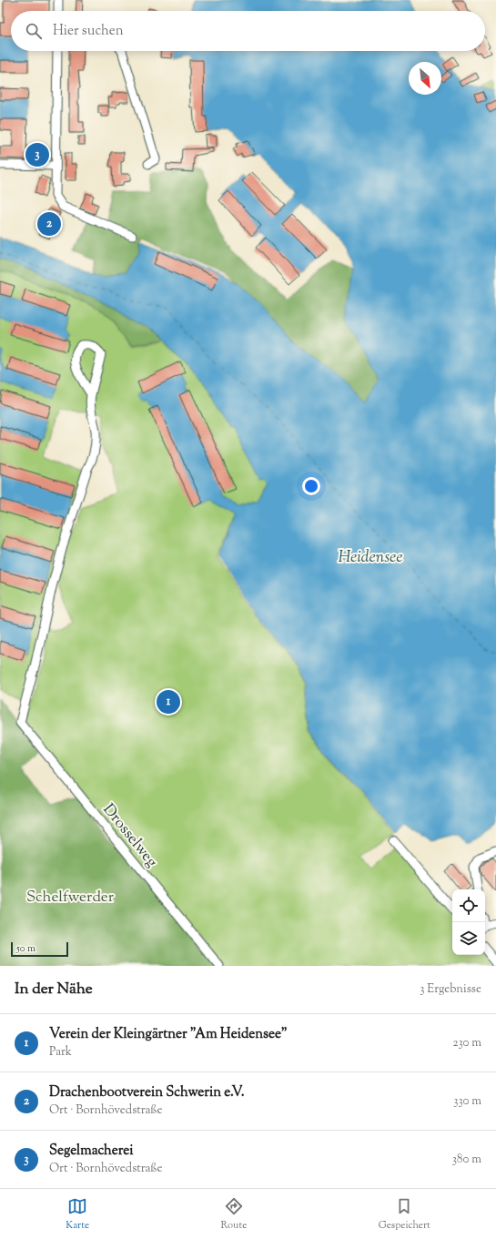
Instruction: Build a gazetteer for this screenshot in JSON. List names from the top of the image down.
{
  "streets": {
    "street": ["Drosselweg"]
  },
  "water": ["Heidensee"],
  "parks": ["Schelfwerder"],
  "scale_bar": "50 m",
  "north": "bottom right",
  "page": {
    "search": "Hier suchen",
    "pins": ["3", "2", "1"],
    "scale": "50 m",
    "heading": ["In der Nähe", "3 Ergebnisse"],
    "list": [
      {
        "mark": "1",
        "name": "Verein der Kleingärtner \"Am Heidensee\"",
        "note": "Park",
        "value": "230 m"
      },
      {
        "mark": "2",
        "name": "Drachenbootverein Schwerin e.V.",
        "note": "Ort · Bornhövedstraße",
        "value": "330 m"
      },
      {
        "mark": "3",
        "name": "Segelmacherei",
        "note": "Ort · Bornhövedstraße",
        "value": "380 m"
      }
    ],
    "nav": ["Karte", "Route", "Gespeichert"]
  }
}
